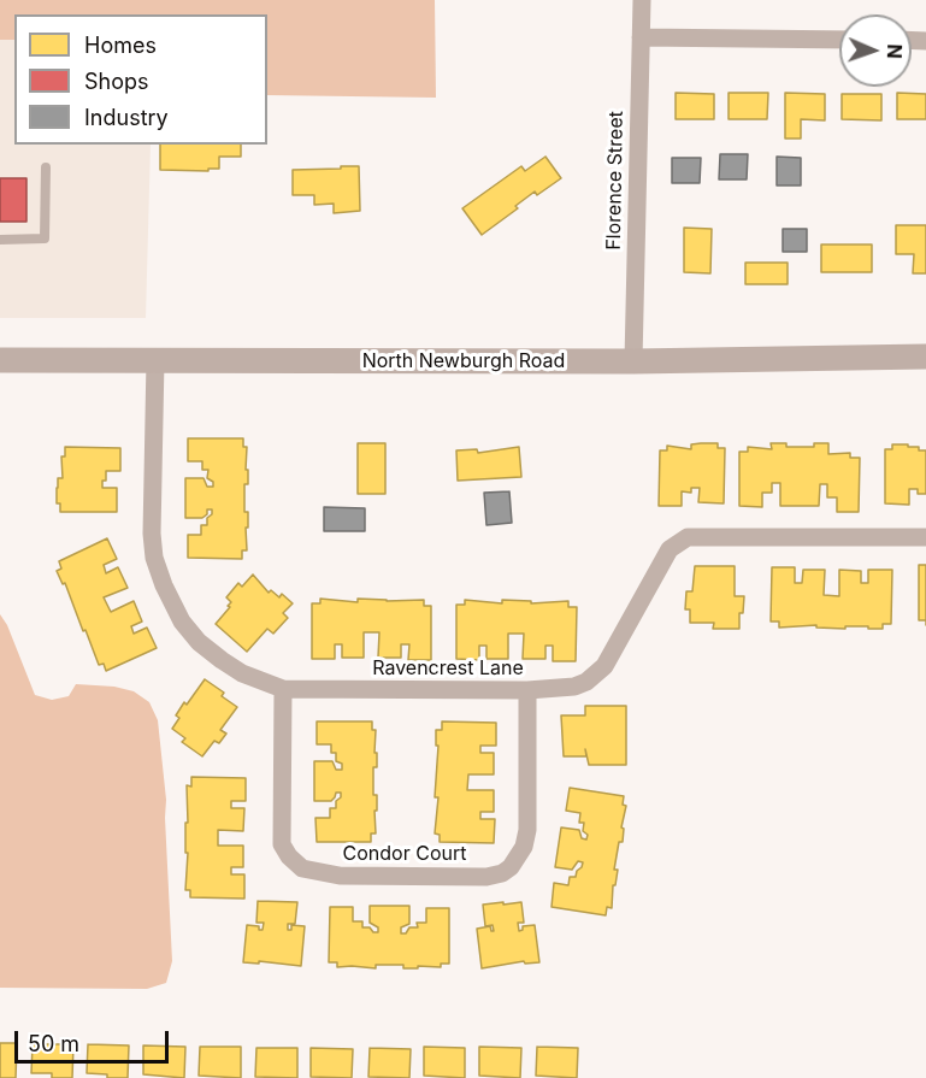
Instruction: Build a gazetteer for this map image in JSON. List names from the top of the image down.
{
  "streets": {
    "main road": ["North Newburgh Road"],
    "street": ["Florence Street", "Ravencrest Lane", "Condor Court"]
  },
  "crossings": [
    ["Florence Street", "North Newburgh Road"],
    ["North Newburgh Road", "Ravencrest Lane"],
    ["Ravencrest Lane", "Condor Court"]
  ],
  "legend": ["Homes", "Shops", "Industry"],
  "scale_bar": "50 m",
  "north": "right"
}
